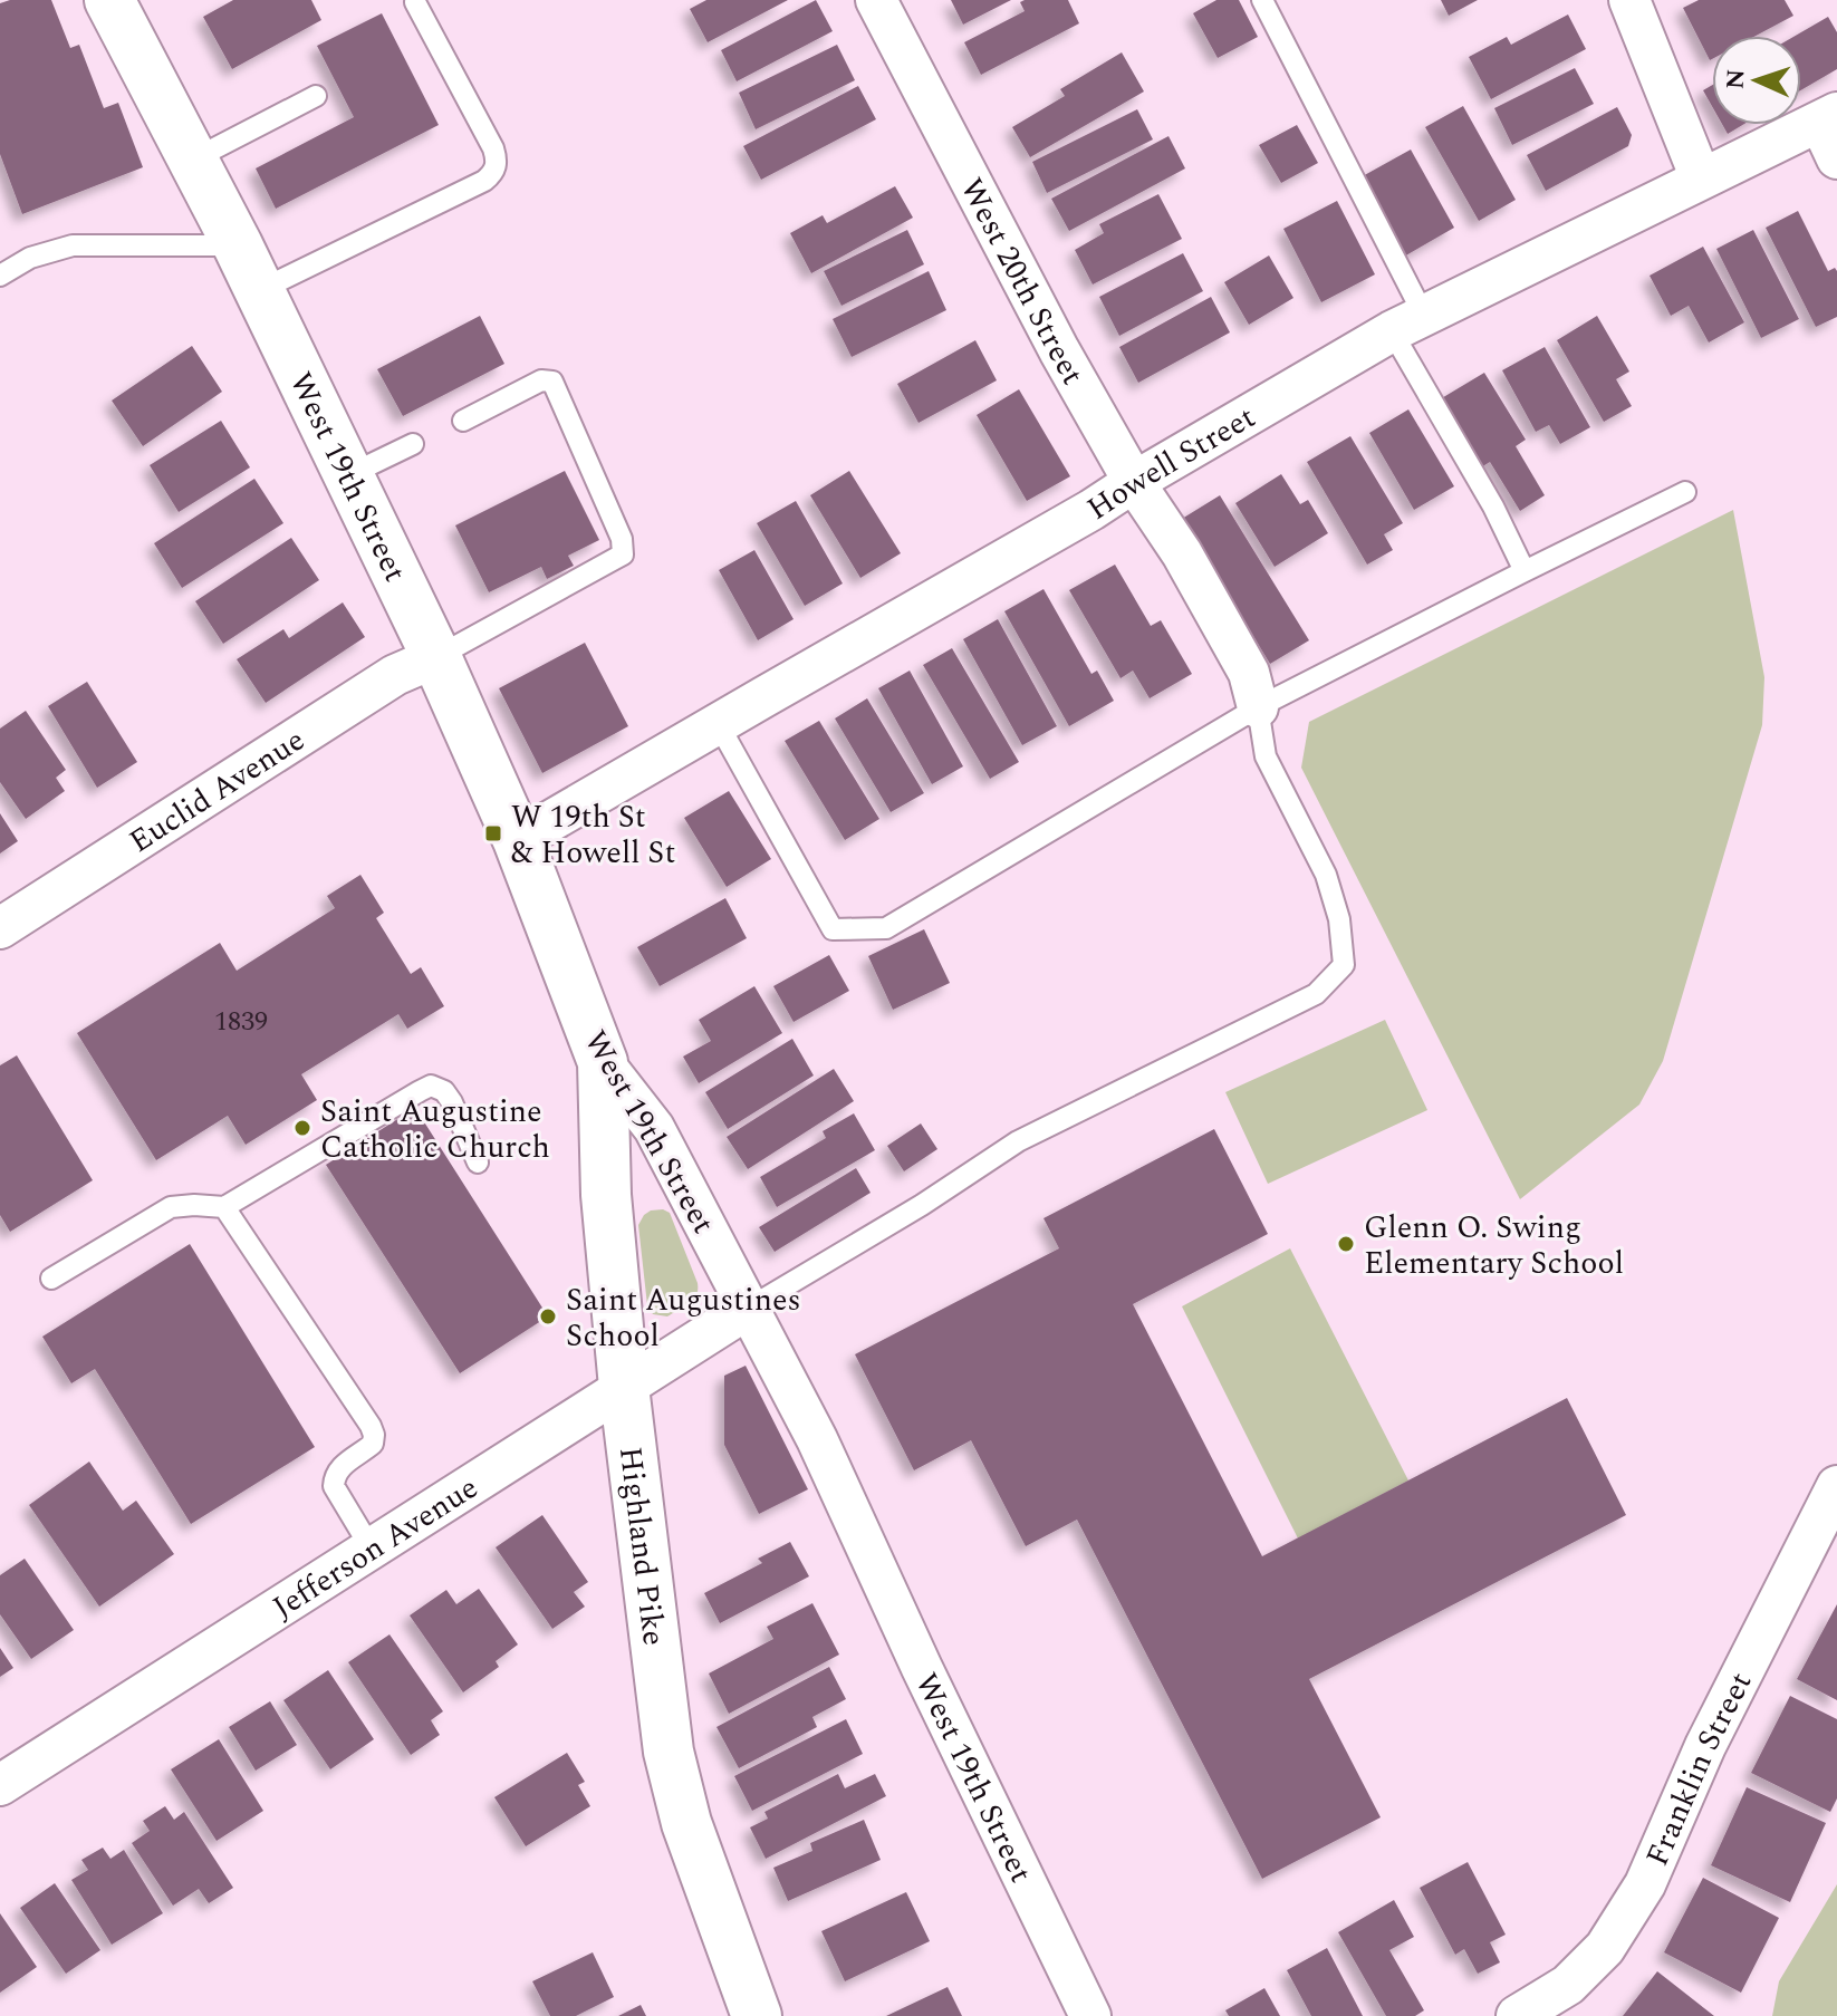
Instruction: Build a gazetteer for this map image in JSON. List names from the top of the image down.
{
  "streets": {
    "street": [
      "West 20th Street",
      "Howell Street",
      "West 19th Street",
      "Euclid Avenue",
      "Jefferson Avenue",
      "Highland Pike",
      "Franklin Street"
    ]
  },
  "crossings": [
    ["West 20th Street", "Howell Street"],
    ["Howell Street", "West 19th Street"],
    ["West 19th Street", "Euclid Avenue"],
    ["West 19th Street", "Jefferson Avenue"],
    ["West 19th Street", "Highland Pike"],
    ["Jefferson Avenue", "Highland Pike"]
  ],
  "places": {
    "transit": ["W 19th St & Howell St"],
    "other": ["Saint Augustine Catholic Church", "Glenn O. Swing Elementary School", "Saint Augustines School"]
  },
  "house_numbers": ["1839"],
  "north": "left"
}
